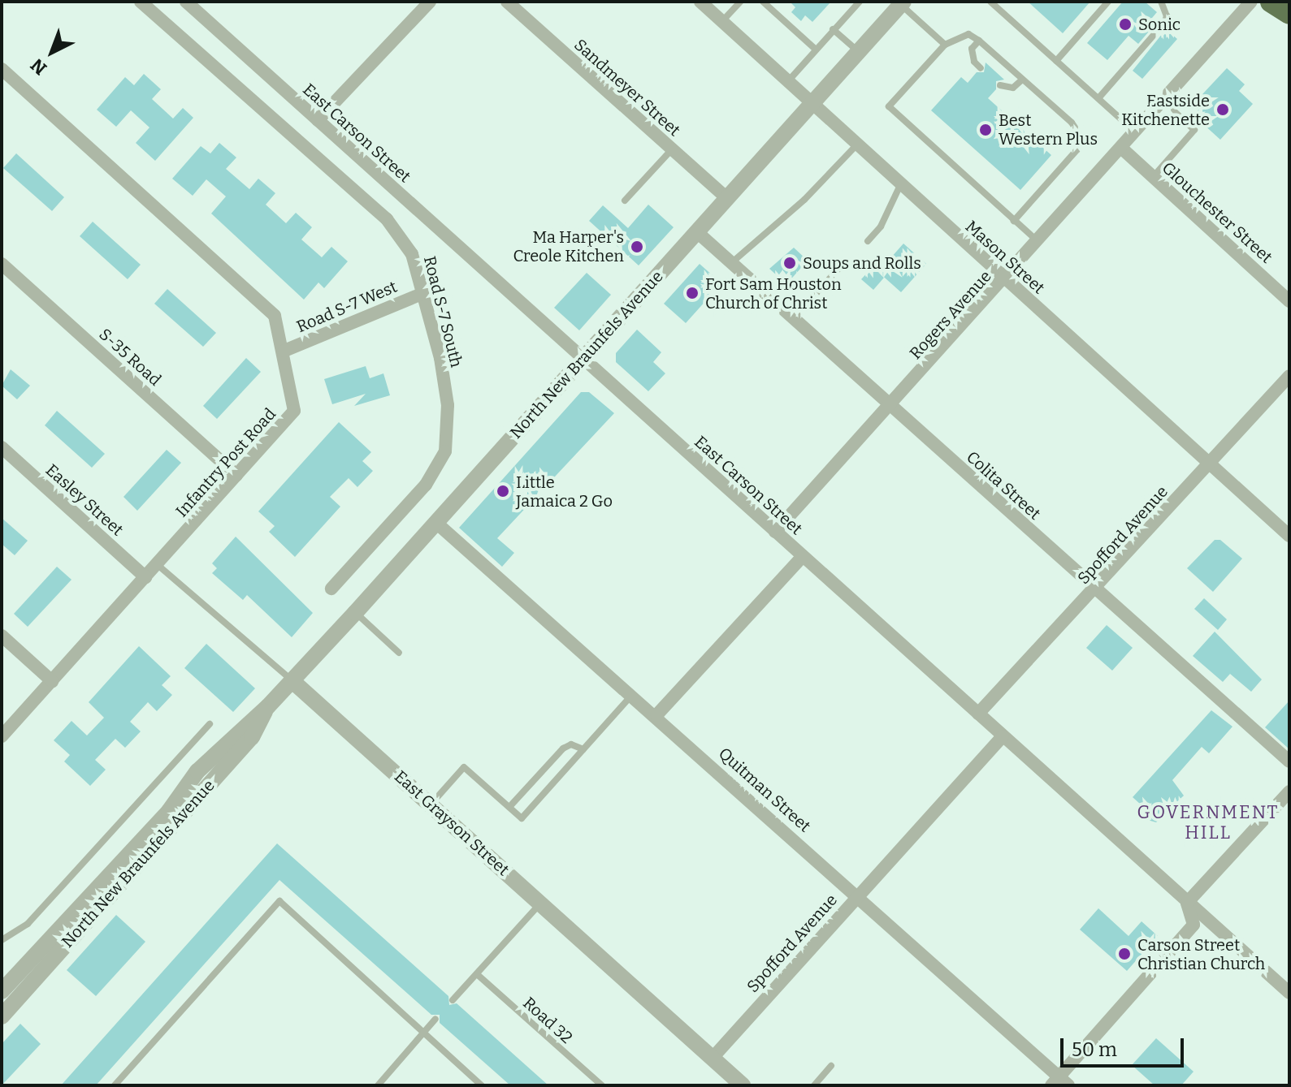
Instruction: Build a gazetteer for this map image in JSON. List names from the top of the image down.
{
  "streets": {
    "street": [
      "Sandmeyer Street",
      "East Carson Street",
      "Glouchester Street",
      "Mason Street",
      "Road S-7 West",
      "Road S-7 South",
      "Rogers Avenue",
      "North New Braunfels Avenue",
      "S-35 Road",
      "Infantry Post Road",
      "Colita Street",
      "Easley Street",
      "Spofford Avenue",
      "Quitman Street",
      "East Grayson Street"
    ],
    "lane": ["Road 32"]
  },
  "crossings": [
    ["Sandmeyer Street", "North New Braunfels Avenue"],
    ["East Carson Street", "Rogers Avenue"],
    ["East Carson Street", "North New Braunfels Avenue"],
    ["East Carson Street", "Spofford Avenue"],
    ["Glouchester Street", "Rogers Avenue"],
    ["Mason Street", "Rogers Avenue"],
    ["Mason Street", "North New Braunfels Avenue"],
    ["Mason Street", "Spofford Avenue"],
    ["Road S-7 West", "Road S-7 South"],
    ["Road S-7 West", "Infantry Post Road"],
    ["Rogers Avenue", "Colita Street"],
    ["North New Braunfels Avenue", "Colita Street"],
    ["North New Braunfels Avenue", "Quitman Street"],
    ["North New Braunfels Avenue", "East Grayson Street"],
    ["S-35 Road", "Infantry Post Road"],
    ["Infantry Post Road", "Easley Street"],
    ["Infantry Post Road", "East Grayson Street"],
    ["Colita Street", "Spofford Avenue"],
    ["Spofford Avenue", "Quitman Street"],
    ["Spofford Avenue", "East Grayson Street"]
  ],
  "districts": ["GOVERNMENT HILL"],
  "places": [
    "Sonic",
    "Eastside Kitchenette",
    "Best Western Plus",
    "Ma Harper's Creole Kitchen",
    "Soups and Rolls",
    "Fort Sam Houston Church of Christ",
    "Little Jamaica 2 Go",
    "Carson Street Christian Church"
  ],
  "scale_bar": "50 m",
  "north": "bottom left"
}
